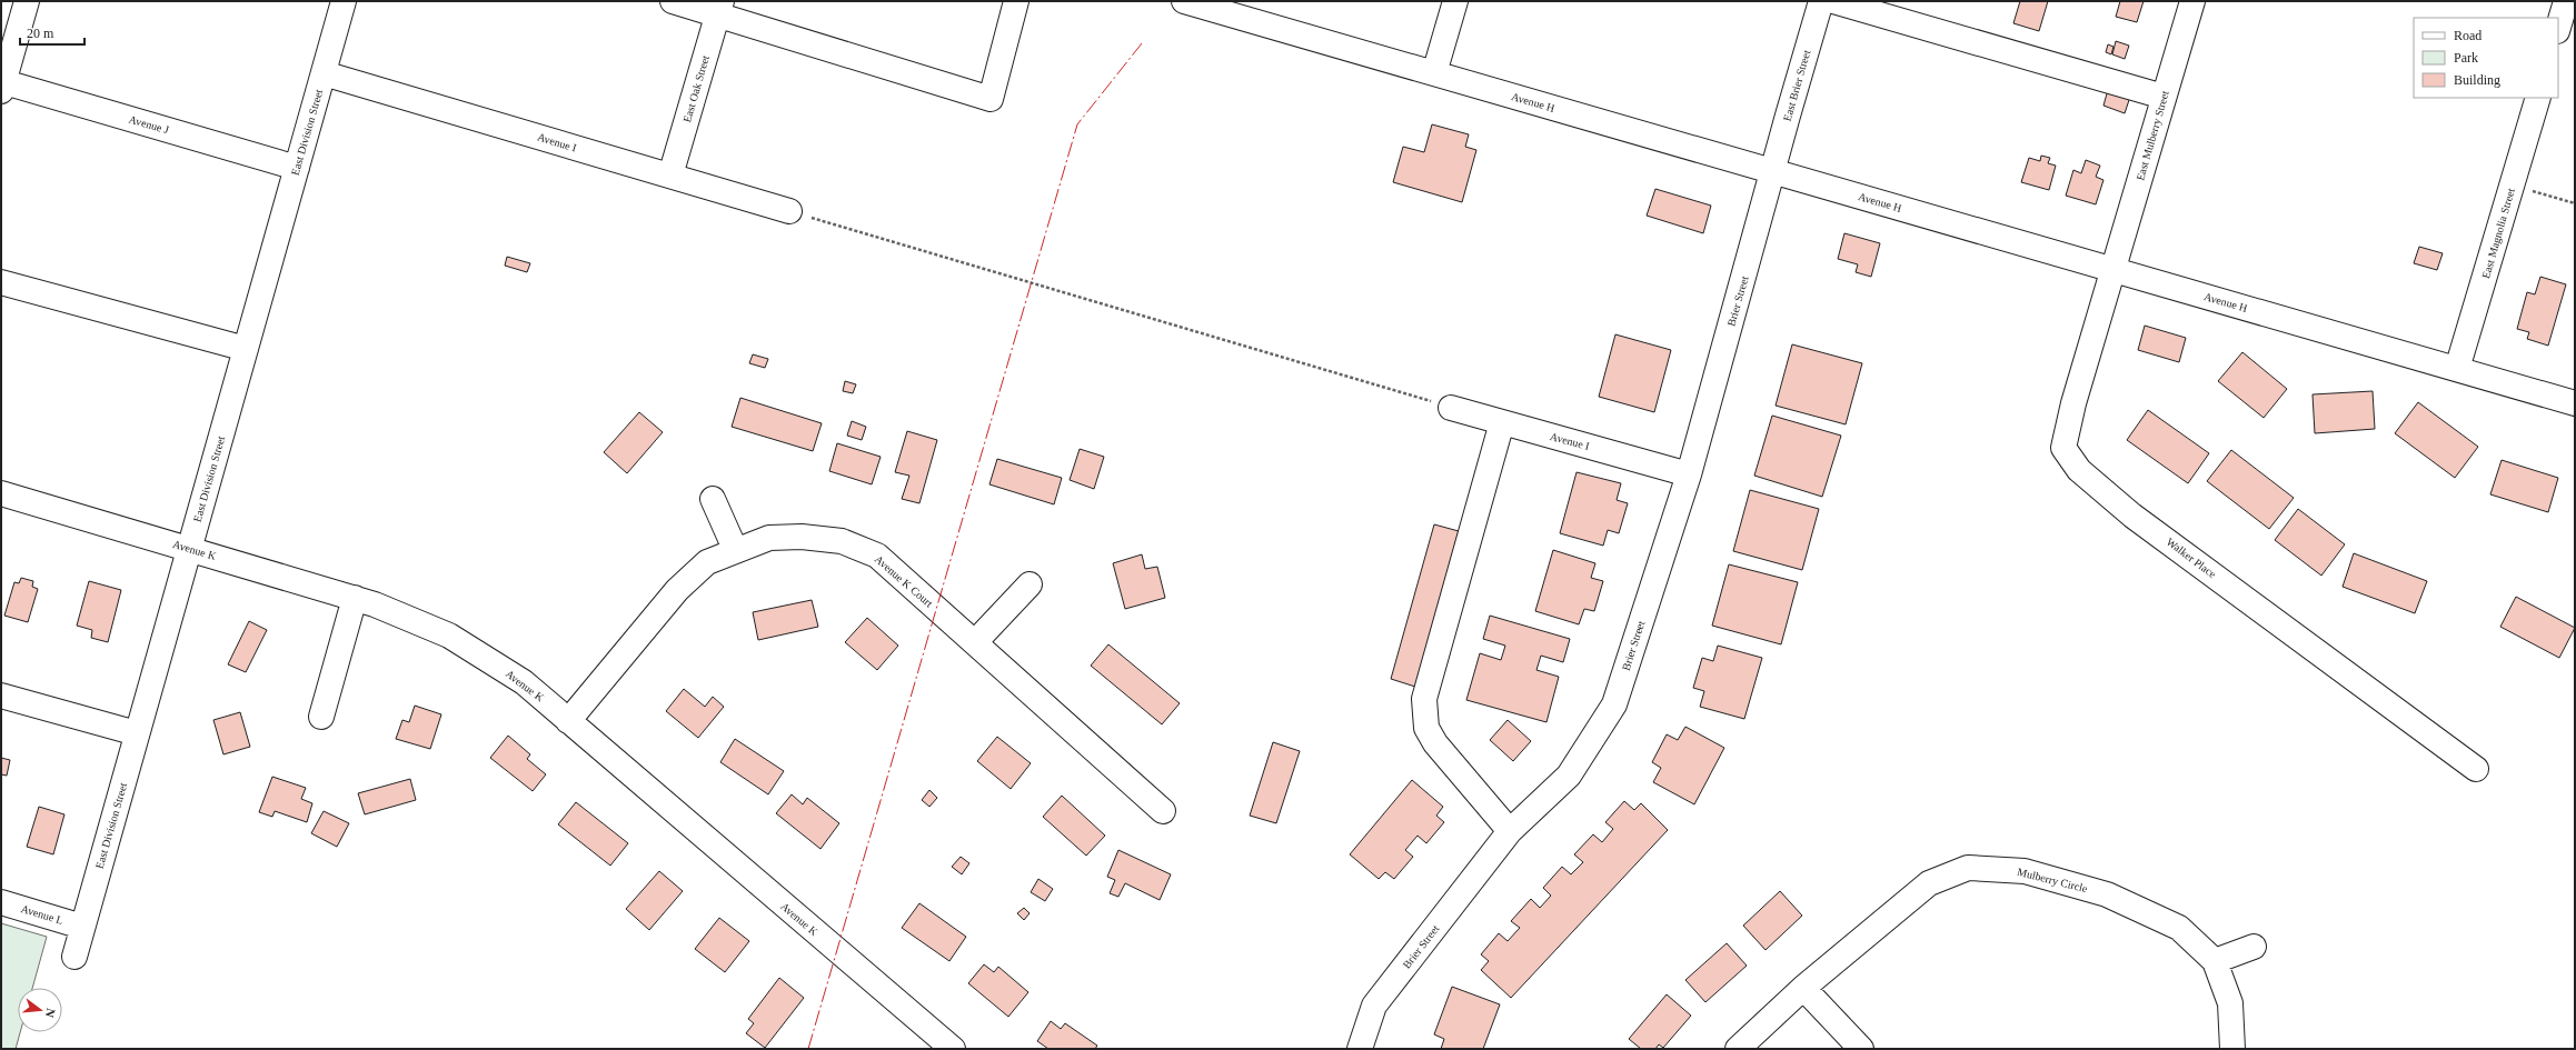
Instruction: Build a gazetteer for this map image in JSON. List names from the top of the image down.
{
  "streets": {
    "street": [
      "East Brier Street",
      "East Oak Street",
      "Avenue H",
      "Avenue J",
      "East Division Street",
      "East Mulberry Street",
      "Avenue I",
      "East Magnolia Street",
      "Brier Street",
      "Avenue K",
      "Walker Place",
      "Avenue K Court",
      "Mulberry Circle",
      "Avenue L"
    ]
  },
  "crossings": [
    ["East Brier Street", "Avenue H"],
    ["East Brier Street", "Brier Street"],
    ["East Oak Street", "Avenue I"],
    ["Avenue H", "East Mulberry Street"],
    ["Avenue H", "East Magnolia Street"],
    ["Avenue H", "Brier Street"],
    ["Avenue H", "Walker Place"],
    ["Avenue J", "East Division Street"],
    ["East Division Street", "Avenue I"],
    ["East Division Street", "Avenue K"],
    ["East Division Street", "Avenue L"],
    ["East Mulberry Street", "Walker Place"],
    ["Avenue I", "Brier Street"],
    ["Avenue K", "Avenue K Court"]
  ],
  "legend": ["Road", "Park", "Building"],
  "scale_bar": "20 m",
  "north": "right"
}
